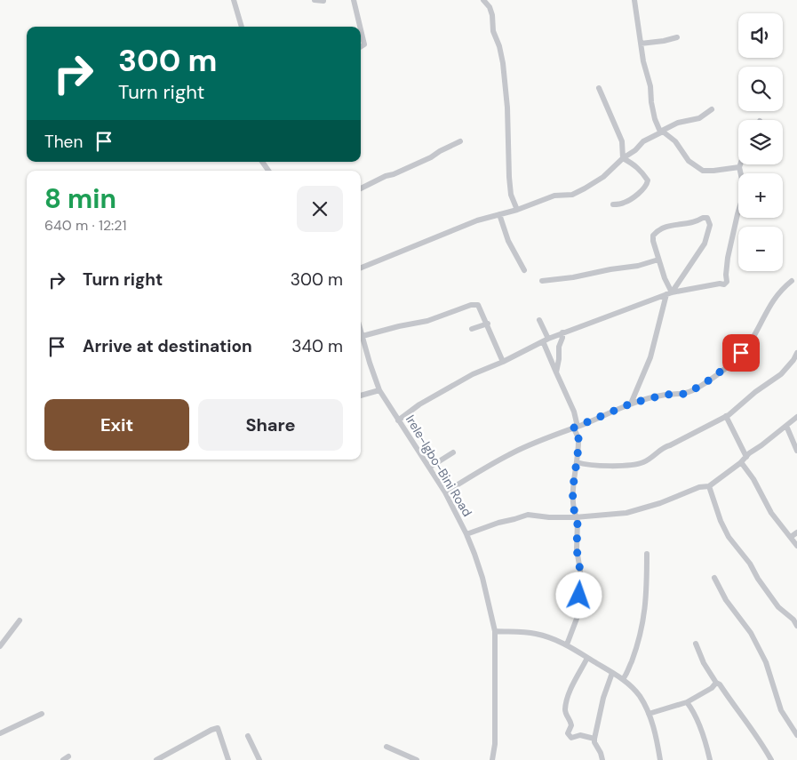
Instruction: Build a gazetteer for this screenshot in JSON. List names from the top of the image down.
{
  "streets": {
    "street": ["Irele-Igbo-Bini Road"]
  },
  "page": {
    "map_buttons": ["+", "−"],
    "turn": ["300 m", "Turn right"],
    "then": "Then",
    "heading": ["8 min", "640 m · 12:21"],
    "list": [
      {
        "name": "Turn right",
        "value": "300 m"
      },
      {
        "name": "Arrive at destination",
        "value": "340 m"
      }
    ],
    "buttons": ["Exit", "Share"]
  }
}
